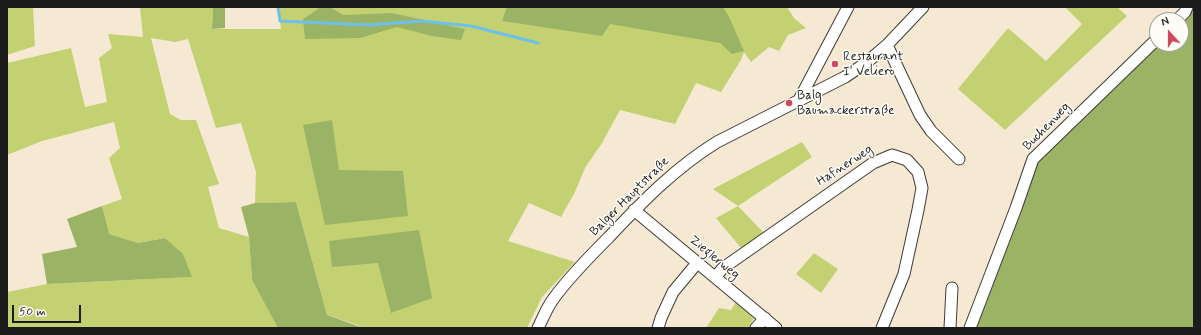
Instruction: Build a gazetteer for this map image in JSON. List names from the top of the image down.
{
  "streets": {
    "street": [
      "Buchenweg",
      "Hafnerweg",
      "Balger Hauptstraße",
      "Zieglerweg"
    ]
  },
  "crossings": [
    ["Hafnerweg", "Zieglerweg"],
    ["Balger Hauptstraße", "Zieglerweg"]
  ],
  "places": ["Restaurant I' Veliero", "Balg Baumackerstraße"],
  "scale_bar": "50 m",
  "north": "top"
}
